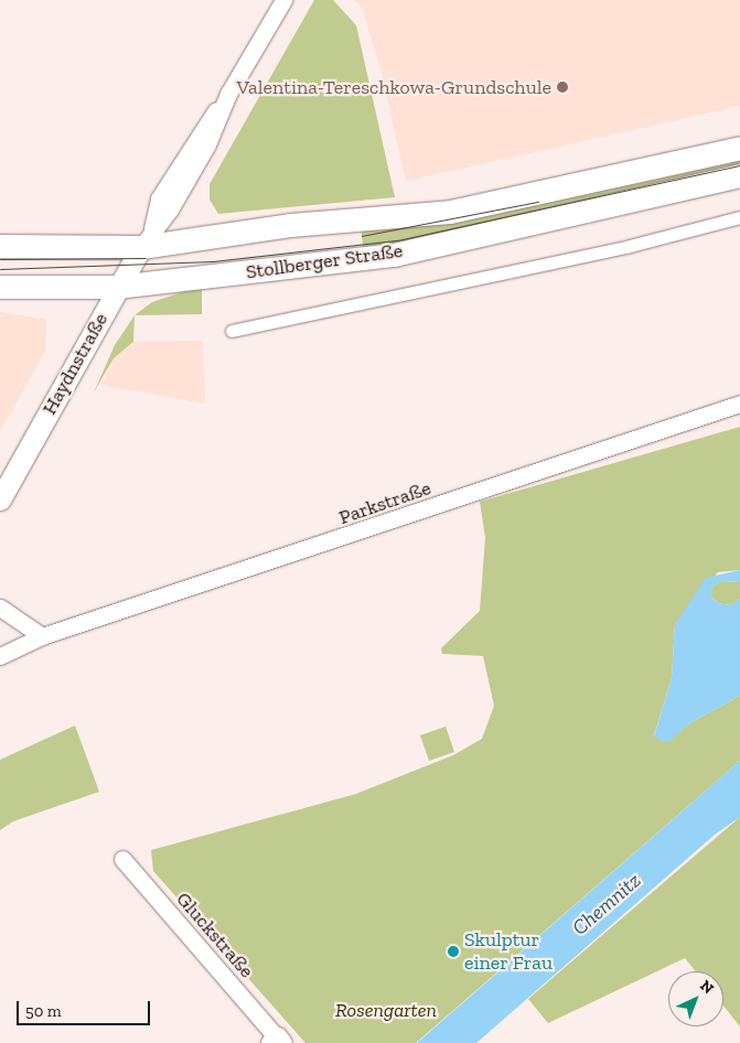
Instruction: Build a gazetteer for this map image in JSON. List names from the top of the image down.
{
  "streets": {
    "main road": ["Stollberger Straße"],
    "street": ["Haydnstraße", "Parkstraße", "Gluckstraße"]
  },
  "crossings": [
    ["Stollberger Straße", "Haydnstraße"]
  ],
  "water": ["Chemnitz"],
  "parks": ["Rosengarten"],
  "places": ["Valentina-Tereschkowa-Grundschule", "Skulptur einer Frau"],
  "scale_bar": "50 m",
  "north": "top right"
}
